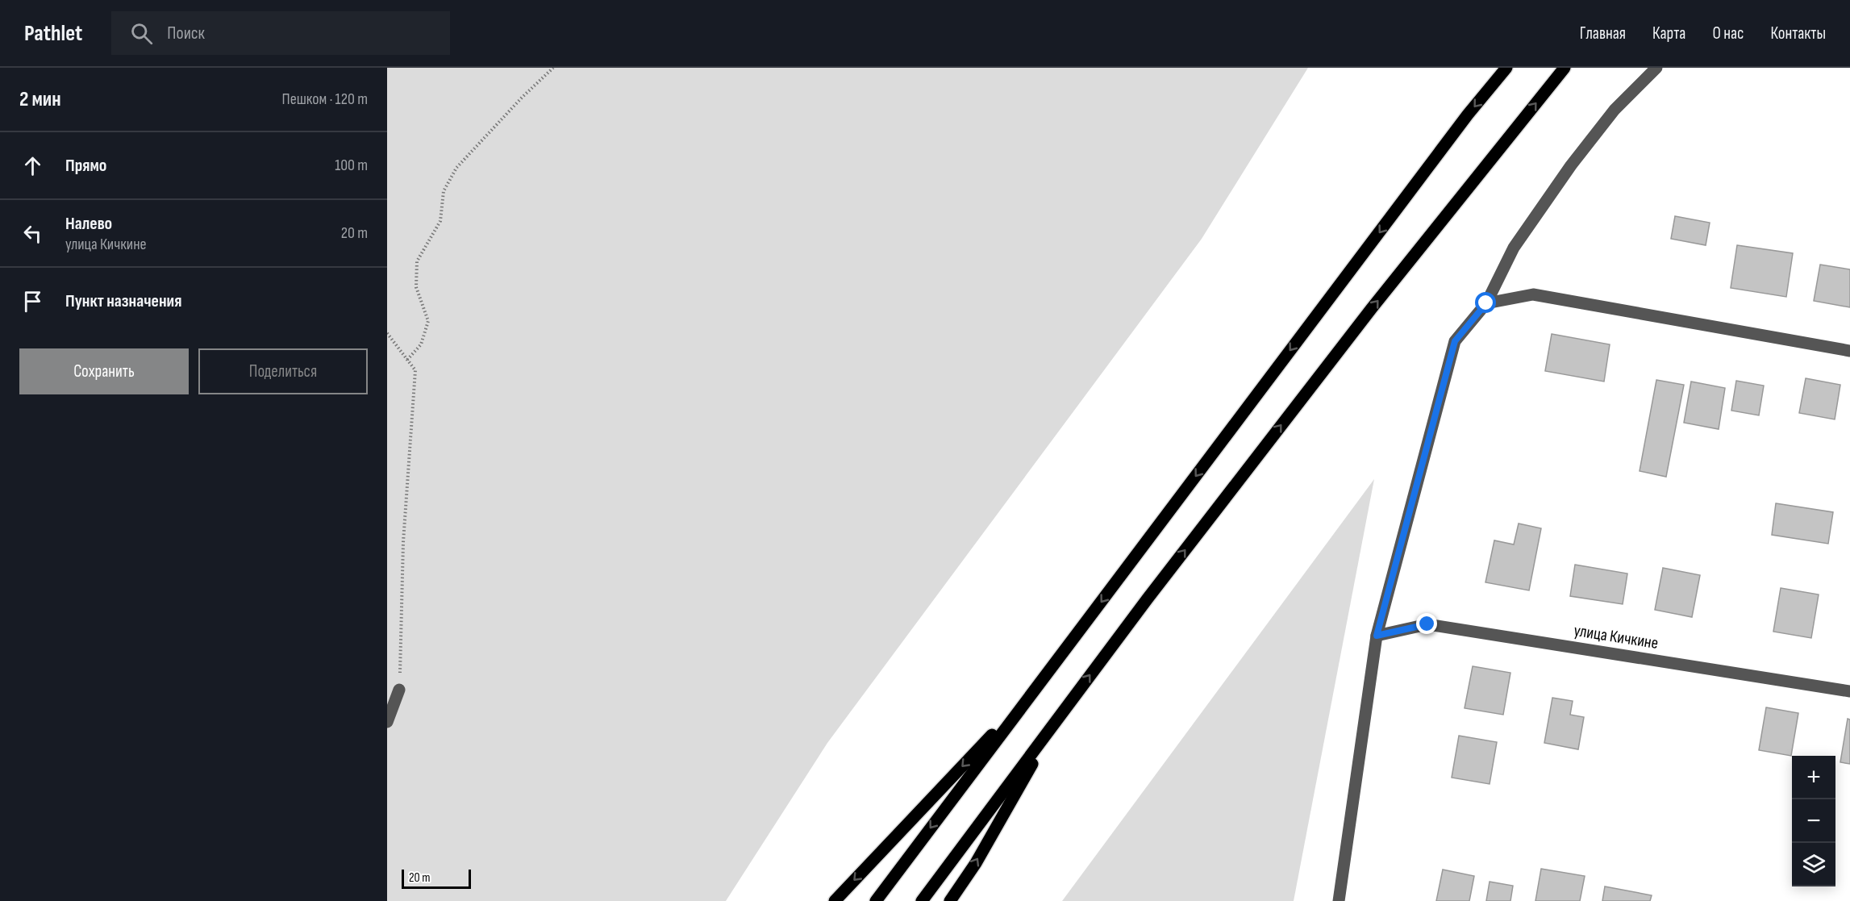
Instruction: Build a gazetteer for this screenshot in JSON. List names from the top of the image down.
{
  "streets": {
    "street": ["улица Кичкине"]
  },
  "scale_bar": "20 m",
  "page": {
    "header": "Pathlet",
    "search": "Поиск",
    "nav": [
      "Главная",
      "Карта",
      "О нас",
      "Контакты"
    ],
    "heading": ["2 мин", "Пешком · 120 m"],
    "list": [
      ["Прямо", "100 m"],
      ["Налево", "улица Кичкине", "20 m"],
      "Пункт назначения"
    ],
    "buttons": ["Сохранить", "Поделиться"],
    "map_buttons": ["+", "−"],
    "scale": "20 m"
  }
}
